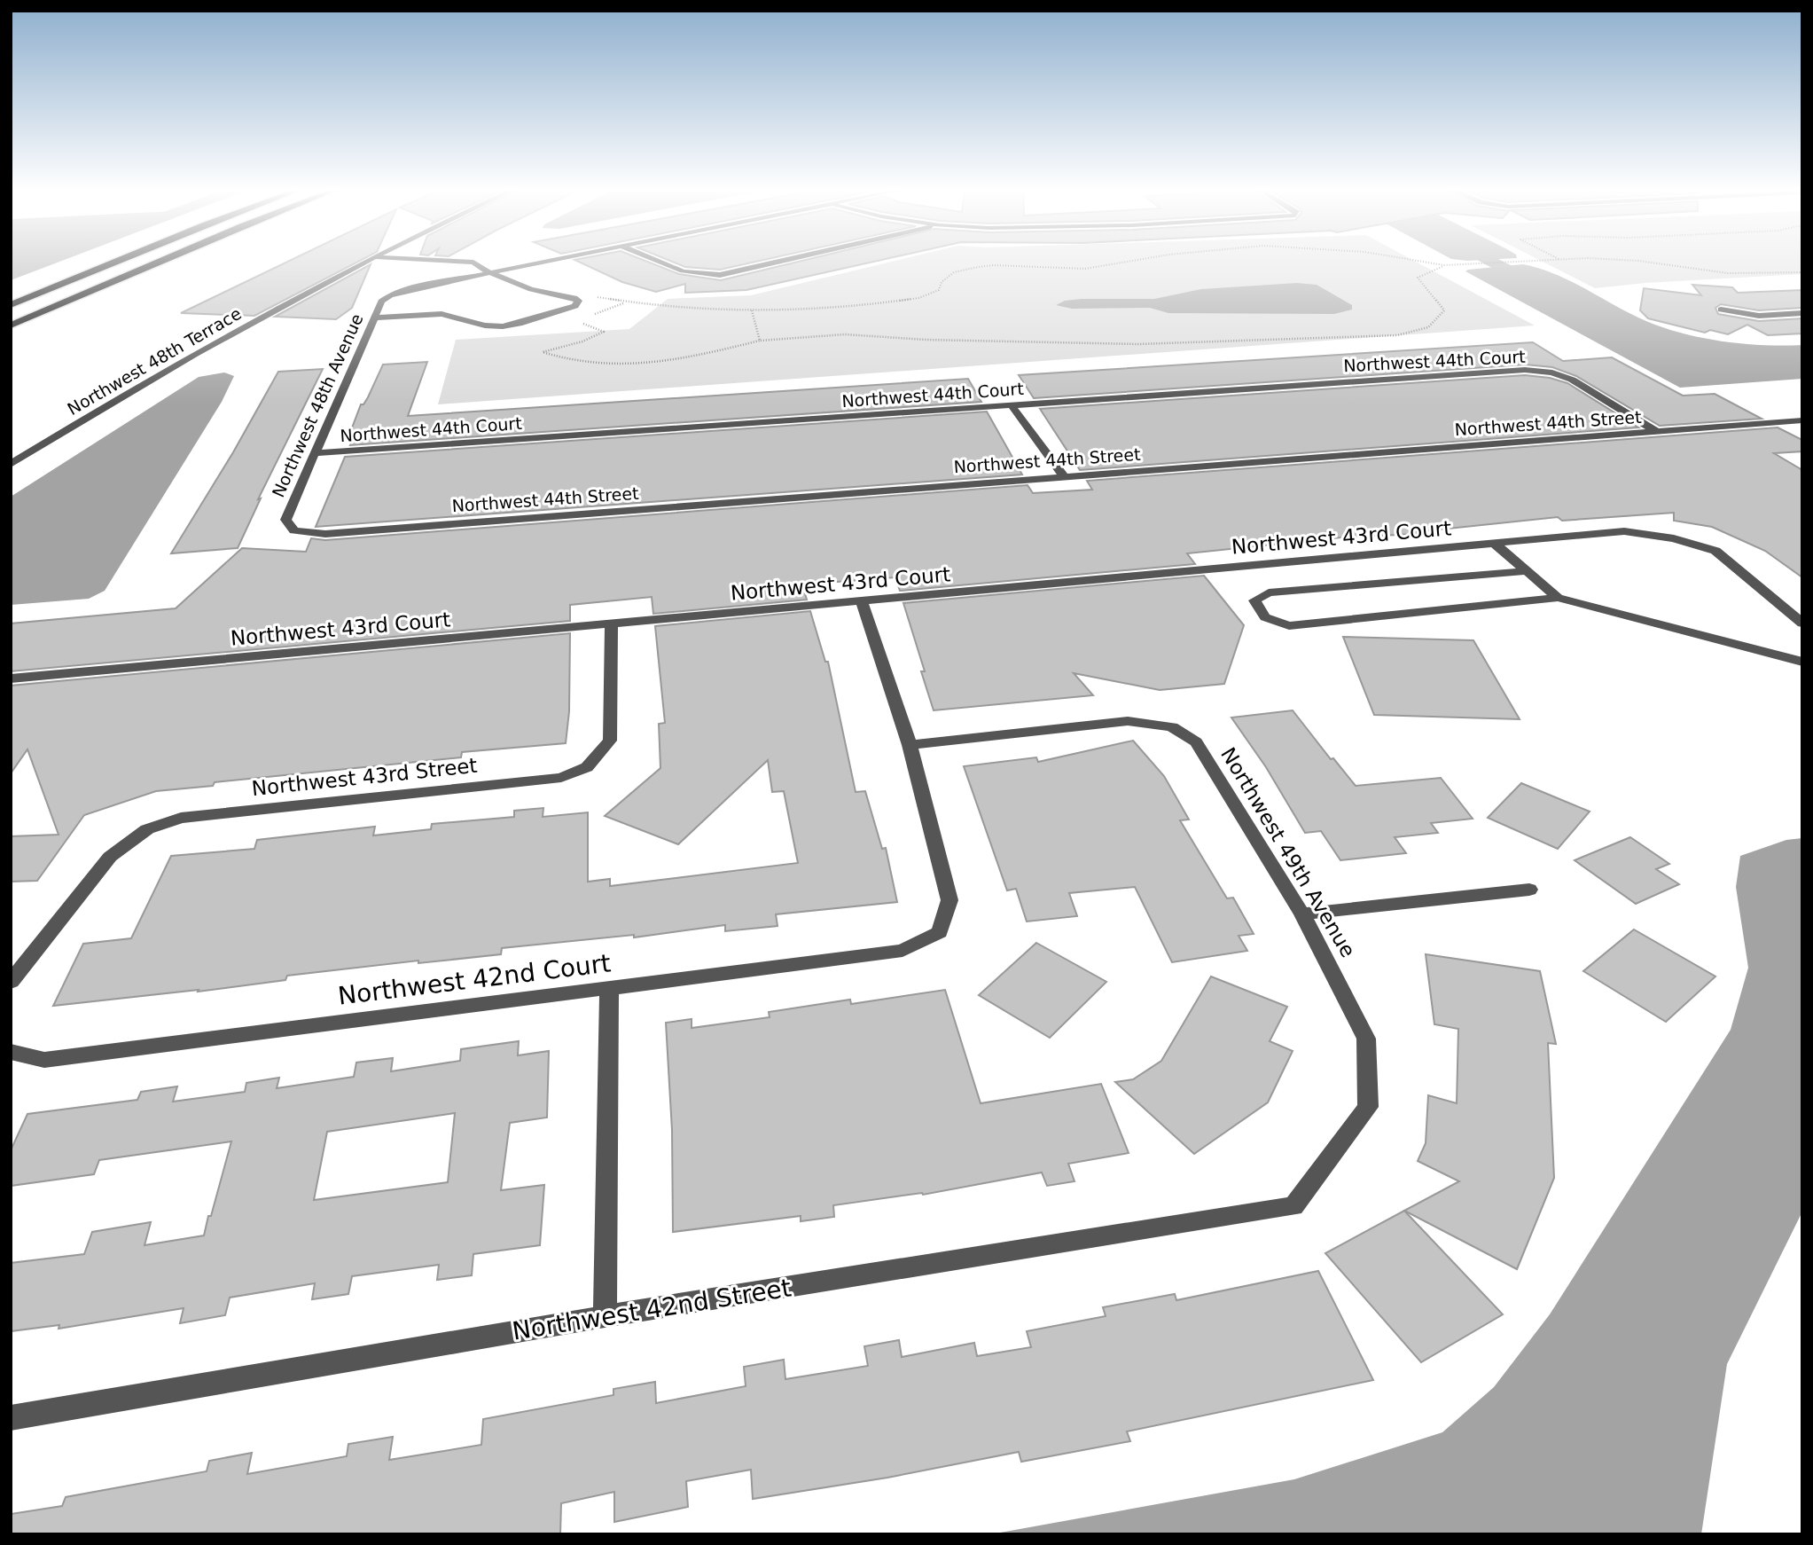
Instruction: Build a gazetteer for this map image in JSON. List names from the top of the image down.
{
  "streets": {
    "street": [
      "Northwest 48th Terrace",
      "Northwest 44th Court",
      "Northwest 48th Avenue",
      "Northwest 44th Street",
      "Northwest 43rd Court",
      "Northwest 43rd Street",
      "Northwest 49th Avenue",
      "Northwest 42nd Court",
      "Northwest 42nd Street"
    ]
  },
  "crossings": [
    ["Northwest 44th Court", "Northwest 48th Avenue"],
    ["Northwest 44th Court", "Northwest 44th Street"],
    ["Northwest 48th Avenue", "Northwest 44th Street"],
    ["Northwest 43rd Court", "Northwest 43rd Street"],
    ["Northwest 49th Avenue", "Northwest 42nd Court"],
    ["Northwest 49th Avenue", "Northwest 42nd Street"]
  ]
}
